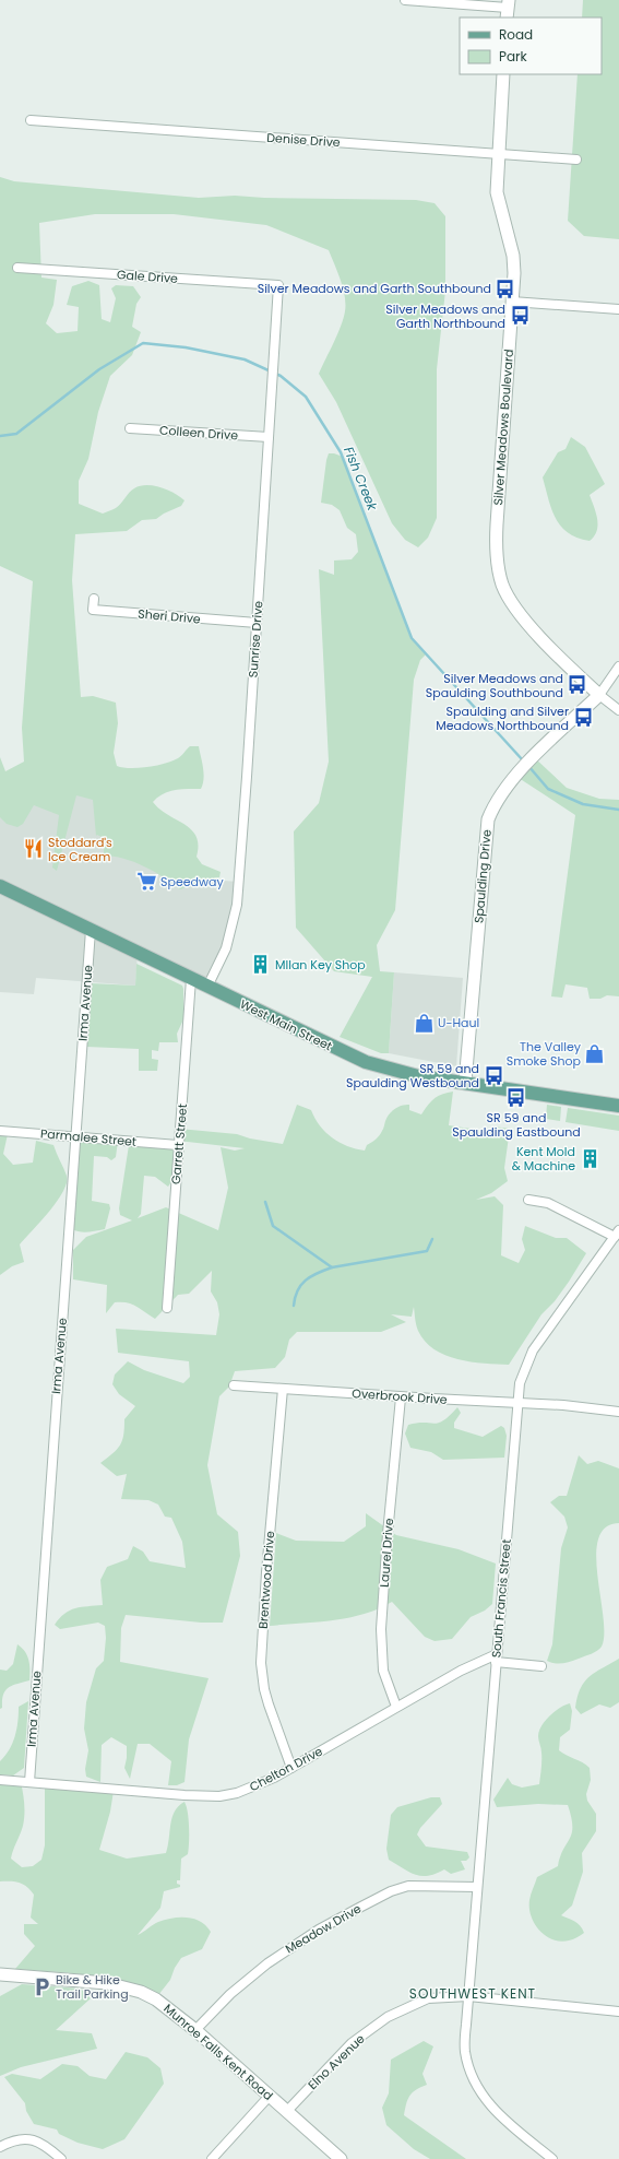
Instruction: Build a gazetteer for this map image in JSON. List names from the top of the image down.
{
  "streets": {
    "main road": ["West Main Street"],
    "street": [
      "Denise Drive",
      "Gale Drive",
      "Silver Meadows Boulevard",
      "Colleen Drive",
      "Sheri Drive",
      "Sunrise Drive",
      "Spaulding Drive",
      "Irma Avenue",
      "Parmalee Street",
      "Garrett Street",
      "Overbrook Drive",
      "Laurel Drive",
      "Brentwood Drive",
      "South Francis Street",
      "Chelton Drive",
      "Meadow Drive",
      "Munroe Falls Kent Road",
      "Elno Avenue"
    ]
  },
  "crossings": [
    ["Denise Drive", "Silver Meadows Boulevard"],
    ["Gale Drive", "Sunrise Drive"],
    ["Silver Meadows Boulevard", "Spaulding Drive"],
    ["Colleen Drive", "Sunrise Drive"],
    ["Sheri Drive", "Sunrise Drive"],
    ["Sunrise Drive", "West Main Street"],
    ["Spaulding Drive", "West Main Street"],
    ["Irma Avenue", "West Main Street"],
    ["Irma Avenue", "Parmalee Street"],
    ["Irma Avenue", "Chelton Drive"],
    ["West Main Street", "Garrett Street"],
    ["Parmalee Street", "Garrett Street"],
    ["Overbrook Drive", "Laurel Drive"],
    ["Overbrook Drive", "Brentwood Drive"],
    ["Overbrook Drive", "South Francis Street"],
    ["Laurel Drive", "Chelton Drive"],
    ["Brentwood Drive", "Chelton Drive"],
    ["South Francis Street", "Chelton Drive"],
    ["South Francis Street", "Meadow Drive"],
    ["South Francis Street", "Elno Avenue"],
    ["Meadow Drive", "Munroe Falls Kent Road"],
    ["Munroe Falls Kent Road", "Elno Avenue"]
  ],
  "districts": ["SOUTHWEST KENT"],
  "water": ["Fish Creek"],
  "places": {
    "bus stop": [
      "Silver Meadows and Garth Southbound",
      "Silver Meadows and Garth Northbound",
      "Silver Meadows and Spaulding Southbound",
      "Spaulding and Silver Meadows Northbound",
      "SR 59 and Spaulding Westbound",
      "SR 59 and Spaulding Eastbound"
    ],
    "restaurant": ["Stoddard's Ice Cream"],
    "supermarket": ["Speedway"],
    "building": ["MIlan Key Shop", "Kent Mold & Machine"],
    "shop": ["U-Haul", "The Valley Smoke Shop"],
    "parking": ["Bike & Hike Trail Parking"]
  },
  "legend": ["Road", "Park"]
}
